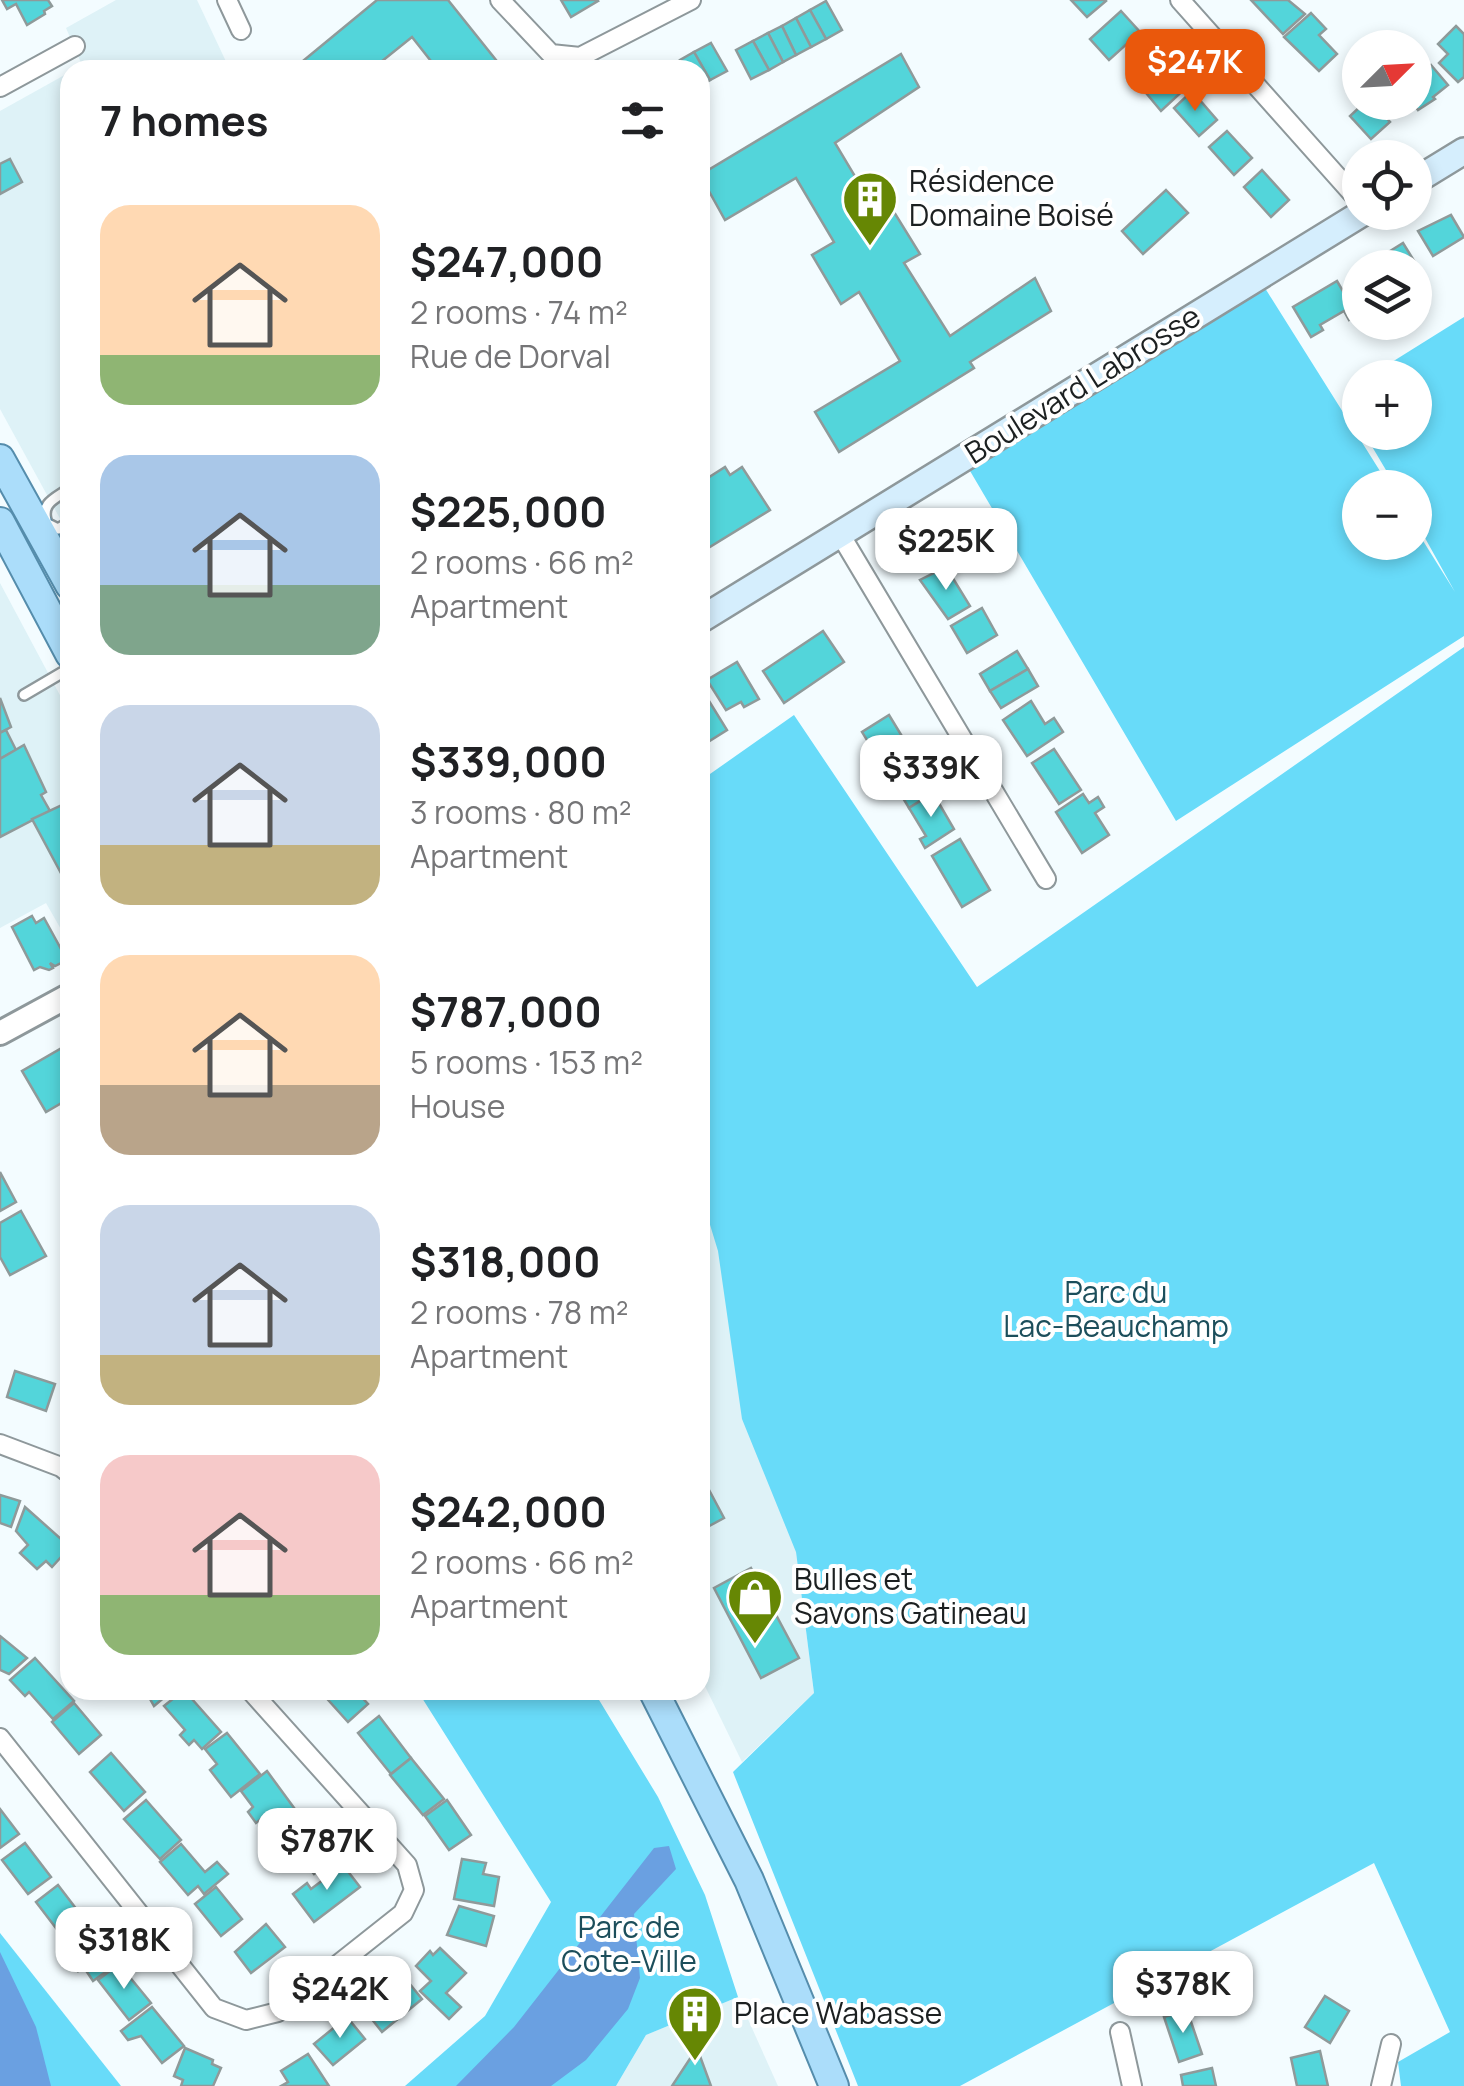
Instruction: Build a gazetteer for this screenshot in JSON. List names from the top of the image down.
{
  "streets": {
    "main road": ["Boulevard Labrosse"]
  },
  "parks": ["Parc du Lac-Beauchamp", "Parc de Cote-Ville"],
  "places": {
    "building": ["Résidence Domaine Boisé", "Place Wabasse"],
    "shop": ["Bulles et Savons Gatineau"]
  },
  "north": "top right",
  "page": {
    "price": [
      "$247K",
      "$225K",
      "$339K",
      "$787K",
      "$318K",
      "$378K",
      "$242K"
    ],
    "map_buttons": ["+", "−"],
    "heading": "7 homes",
    "list": [
      {
        "name": "$247,000",
        "note": "2 rooms · 74 m² · Rue de Dorval"
      },
      {
        "name": "$225,000",
        "note": "2 rooms · 66 m² · Apartment"
      },
      {
        "name": "$339,000",
        "note": "3 rooms · 80 m² · Apartment"
      },
      {
        "name": "$787,000",
        "note": "5 rooms · 153 m² · House"
      },
      {
        "name": "$318,000",
        "note": "2 rooms · 78 m² · Apartment"
      },
      {
        "name": "$242,000",
        "note": "2 rooms · 66 m² · Apartment"
      }
    ]
  }
}
